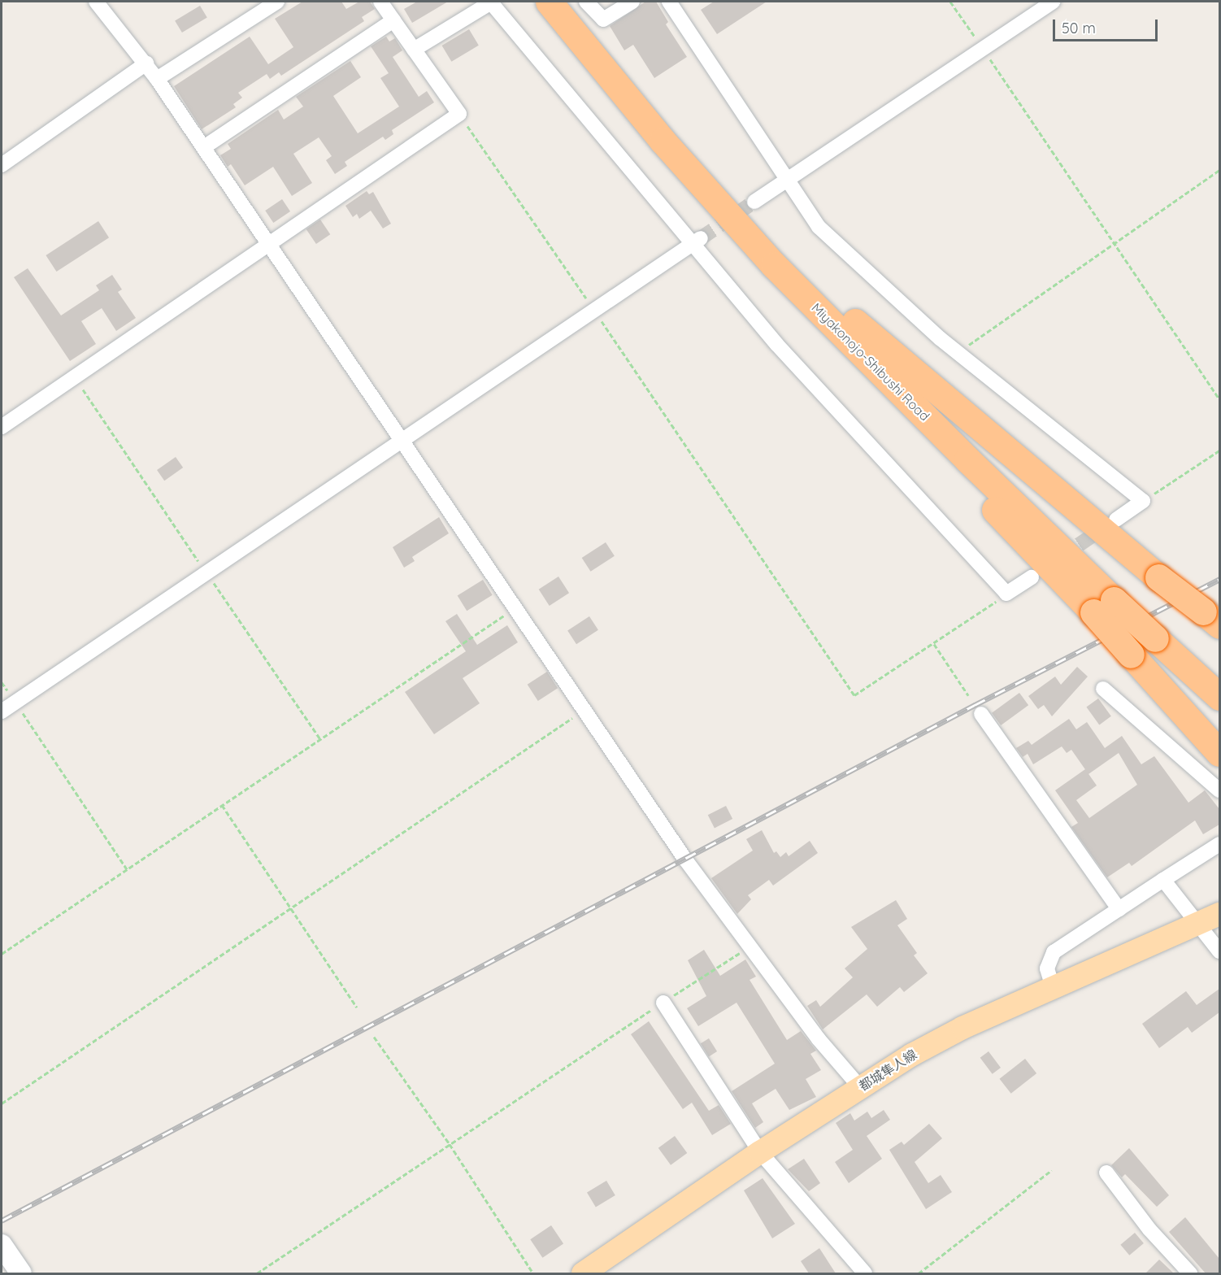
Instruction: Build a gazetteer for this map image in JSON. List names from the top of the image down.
{
  "streets": {
    "highway": ["Miyakonojo-Shibushi Road"],
    "main road": ["都城隼人線"]
  },
  "scale_bar": "50 m"
}
